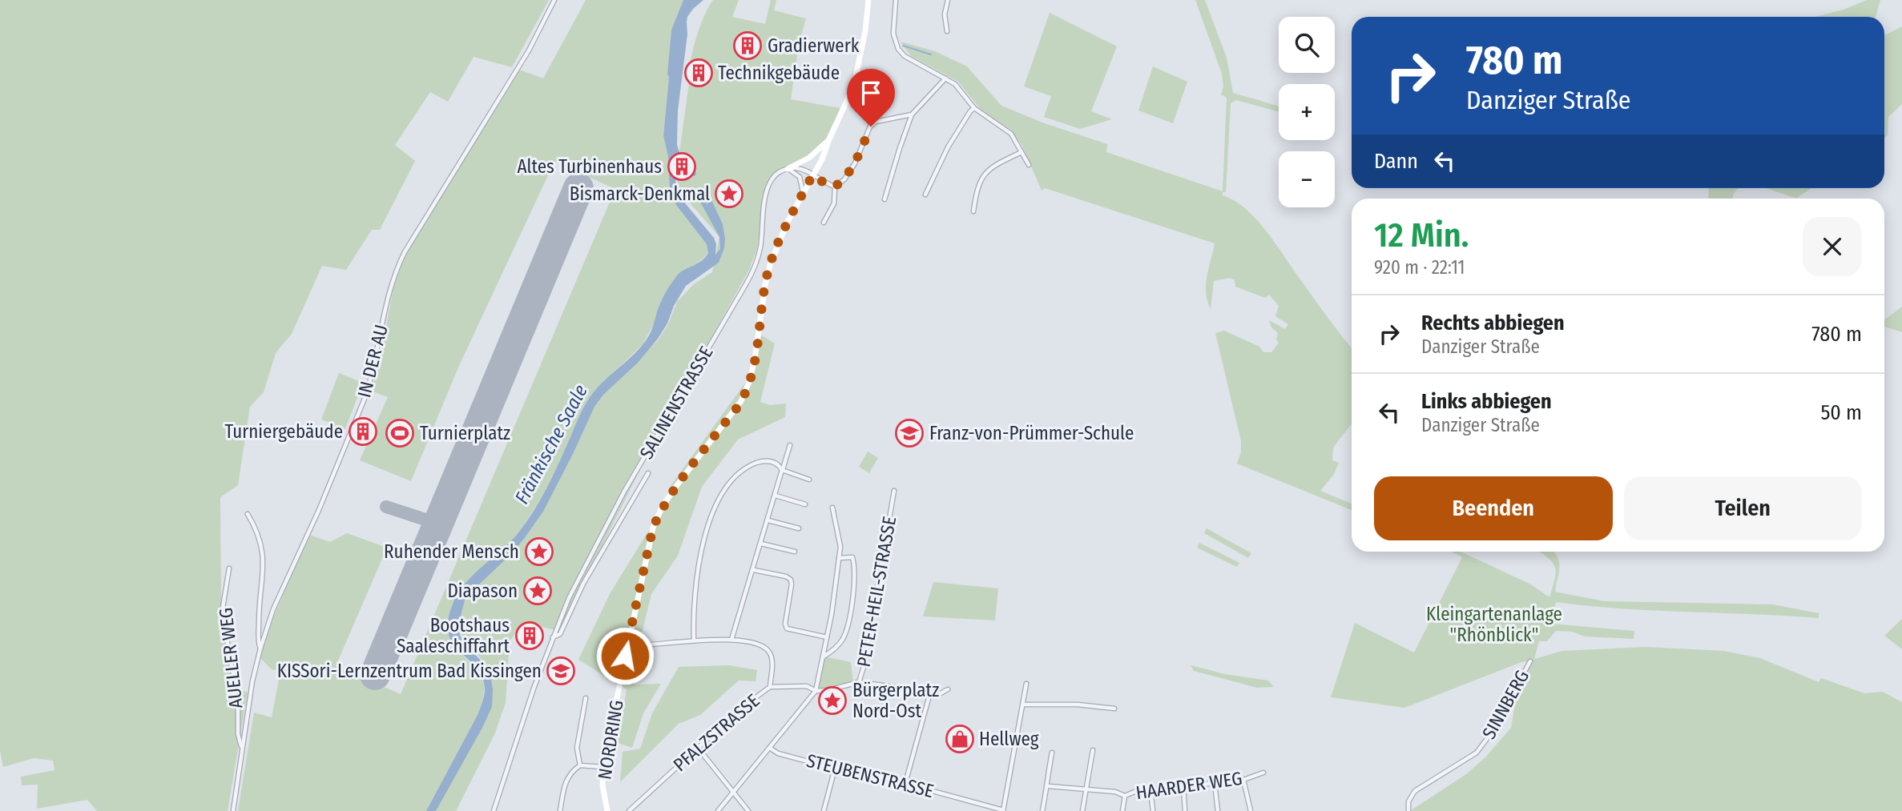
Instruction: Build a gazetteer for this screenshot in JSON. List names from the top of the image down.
{
  "streets": {
    "main road": ["NORDRING"],
    "street": [
      "IN DER AU",
      "SALINENSTRASSE",
      "PETER-HEIL-STRASSE",
      "AUELLER WEG",
      "SINNBERG",
      "PFALZSTRASSE",
      "STEUBENSTRASSE",
      "HAARDER WEG"
    ]
  },
  "crossings": [
    ["IN DER AU", "AUELLER WEG"],
    ["PETER-HEIL-STRASSE", "PFALZSTRASSE"]
  ],
  "water": ["Fränkische Saale"],
  "parks": ["Kleingartenanlage \"Rhönblick\""],
  "places": {
    "building": [
      "Gradierwerk",
      "Technikgebäude",
      "Altes Turbinenhaus",
      "Turniergebäude",
      "Bootshaus Saaleschiffahrt"
    ],
    "place": [
      "Bismarck-Denkmal",
      "Ruhender Mensch",
      "Diapason",
      "Bürgerplatz Nord-Ost"
    ],
    "sports": ["Turnierplatz"],
    "school or university": ["Franz-von-Prümmer-Schule", "KISSori-Lernzentrum Bad Kissingen"],
    "shop": ["Hellweg"]
  },
  "page": {
    "map_buttons": ["+", "−"],
    "turn": ["780 m", "Danziger Straße"],
    "then": "Dann",
    "heading": ["12 Min.", "920 m · 22:11"],
    "list": [
      {
        "name": "Rechts abbiegen",
        "note": "Danziger Straße",
        "value": "780 m"
      },
      {
        "name": "Links abbiegen",
        "note": "Danziger Straße",
        "value": "50 m"
      }
    ],
    "buttons": ["Beenden", "Teilen"]
  }
}
